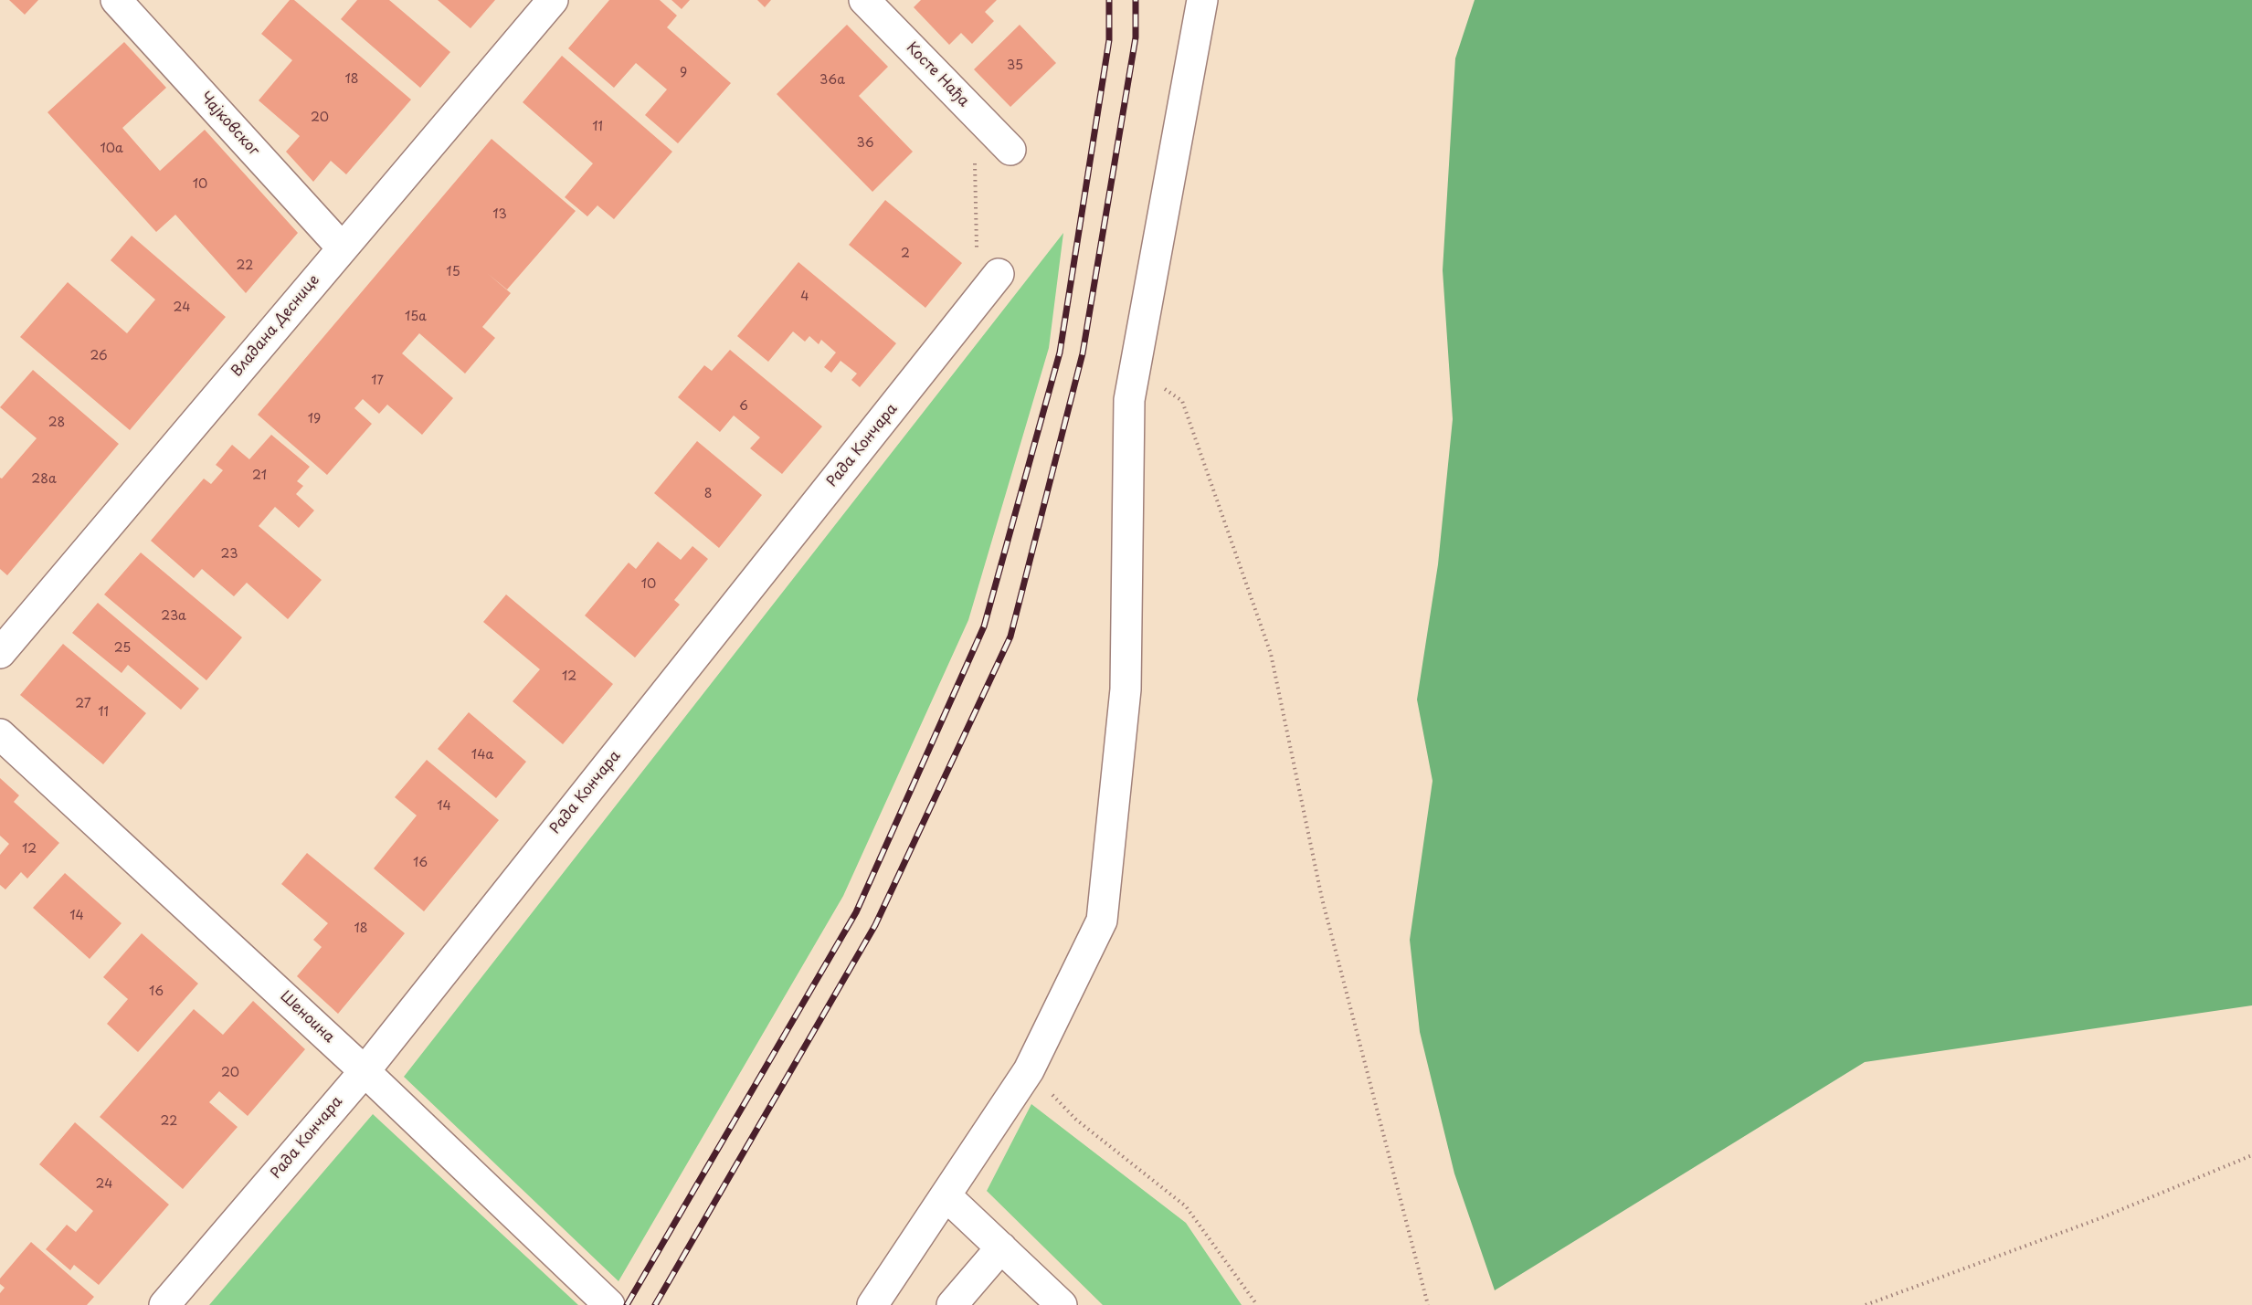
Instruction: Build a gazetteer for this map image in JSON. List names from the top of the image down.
{
  "streets": {
    "street": [
      "Косте Нађа",
      "Чајковског",
      "Владана Деснице",
      "Рада Кончара",
      "Шеноина"
    ]
  },
  "crossings": [
    ["Чајковског", "Владана Деснице"],
    ["Рада Кончара", "Шеноина"]
  ],
  "house_numbers": [
    "35",
    "9",
    "18",
    "36a",
    "20",
    "11",
    "36",
    "10a",
    "10",
    "13",
    "2",
    "22",
    "15",
    "4",
    "24",
    "15a",
    "26",
    "17",
    "6",
    "19",
    "28",
    "21",
    "28a",
    "8",
    "23",
    "10",
    "23a",
    "25",
    "12",
    "27",
    "11",
    "14a",
    "14",
    "12",
    "16",
    "14",
    "18",
    "16",
    "20",
    "22",
    "24"
  ]
}
